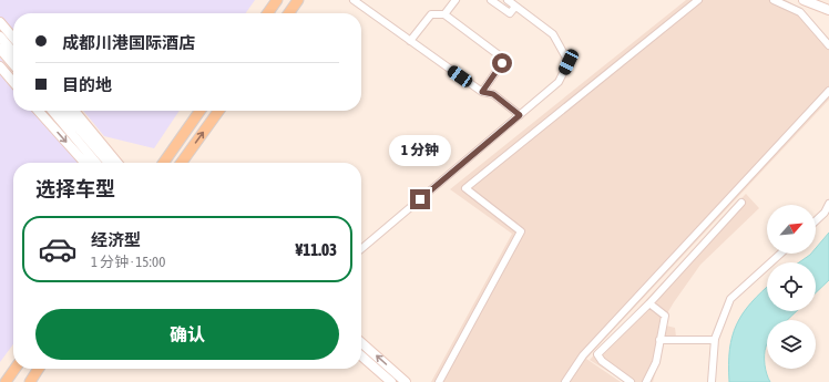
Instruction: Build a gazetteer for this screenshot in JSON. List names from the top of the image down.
{
  "north": "top right",
  "page": {
    "banner": ["成都川港国际酒店", "目的地"],
    "bubble": "1 分钟",
    "heading": "选择车型",
    "list": [
      {
        "name": "经济型",
        "note": "1 分钟 · 15:00",
        "value": "¥11.03"
      }
    ],
    "buttons": "确认"
  }
}
